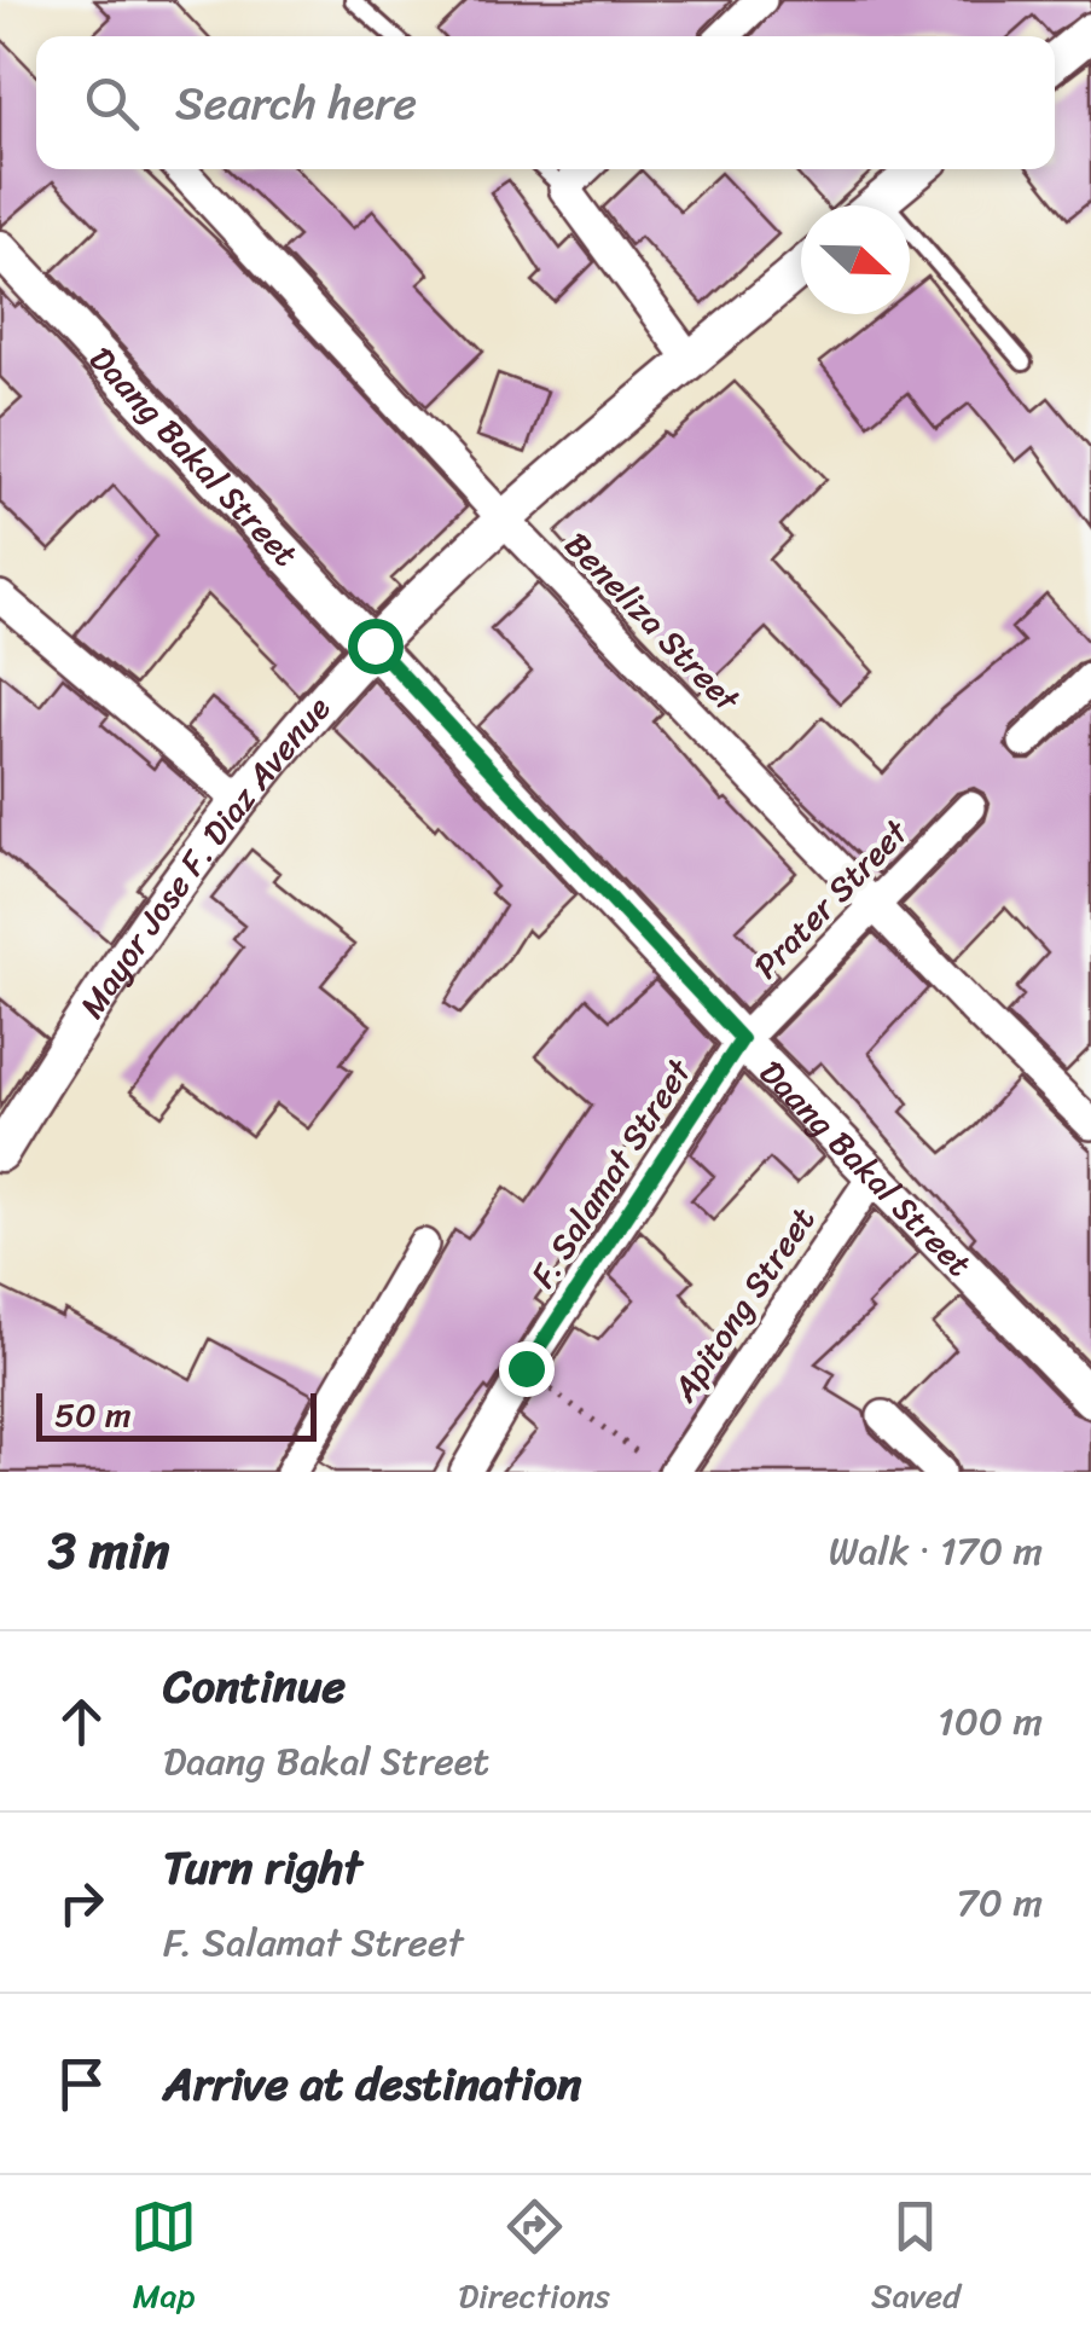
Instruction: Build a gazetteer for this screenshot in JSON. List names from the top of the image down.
{
  "streets": {
    "street": [
      "Daang Bakal Street",
      "Beneliza Street",
      "Mayor Jose F. Diaz Avenue",
      "Prater Street",
      "F. Salamat Street",
      "Apitong Street"
    ]
  },
  "crossings": [
    ["Daang Bakal Street", "Mayor Jose F. Diaz Avenue"],
    ["Daang Bakal Street", "Prater Street"],
    ["Daang Bakal Street", "F. Salamat Street"],
    ["Daang Bakal Street", "Apitong Street"],
    ["Beneliza Street", "Mayor Jose F. Diaz Avenue"],
    ["Beneliza Street", "Prater Street"],
    ["Prater Street", "F. Salamat Street"]
  ],
  "scale_bar": "50 m",
  "north": "right",
  "page": {
    "search": "Search here",
    "scale": "50 m",
    "heading": ["3 min", "Walk · 170 m"],
    "list": [
      ["Continue", "Daang Bakal Street", "100 m"],
      ["Turn right", "F. Salamat Street", "70 m"],
      "Arrive at destination"
    ],
    "nav": ["Map", "Directions", "Saved"]
  }
}
